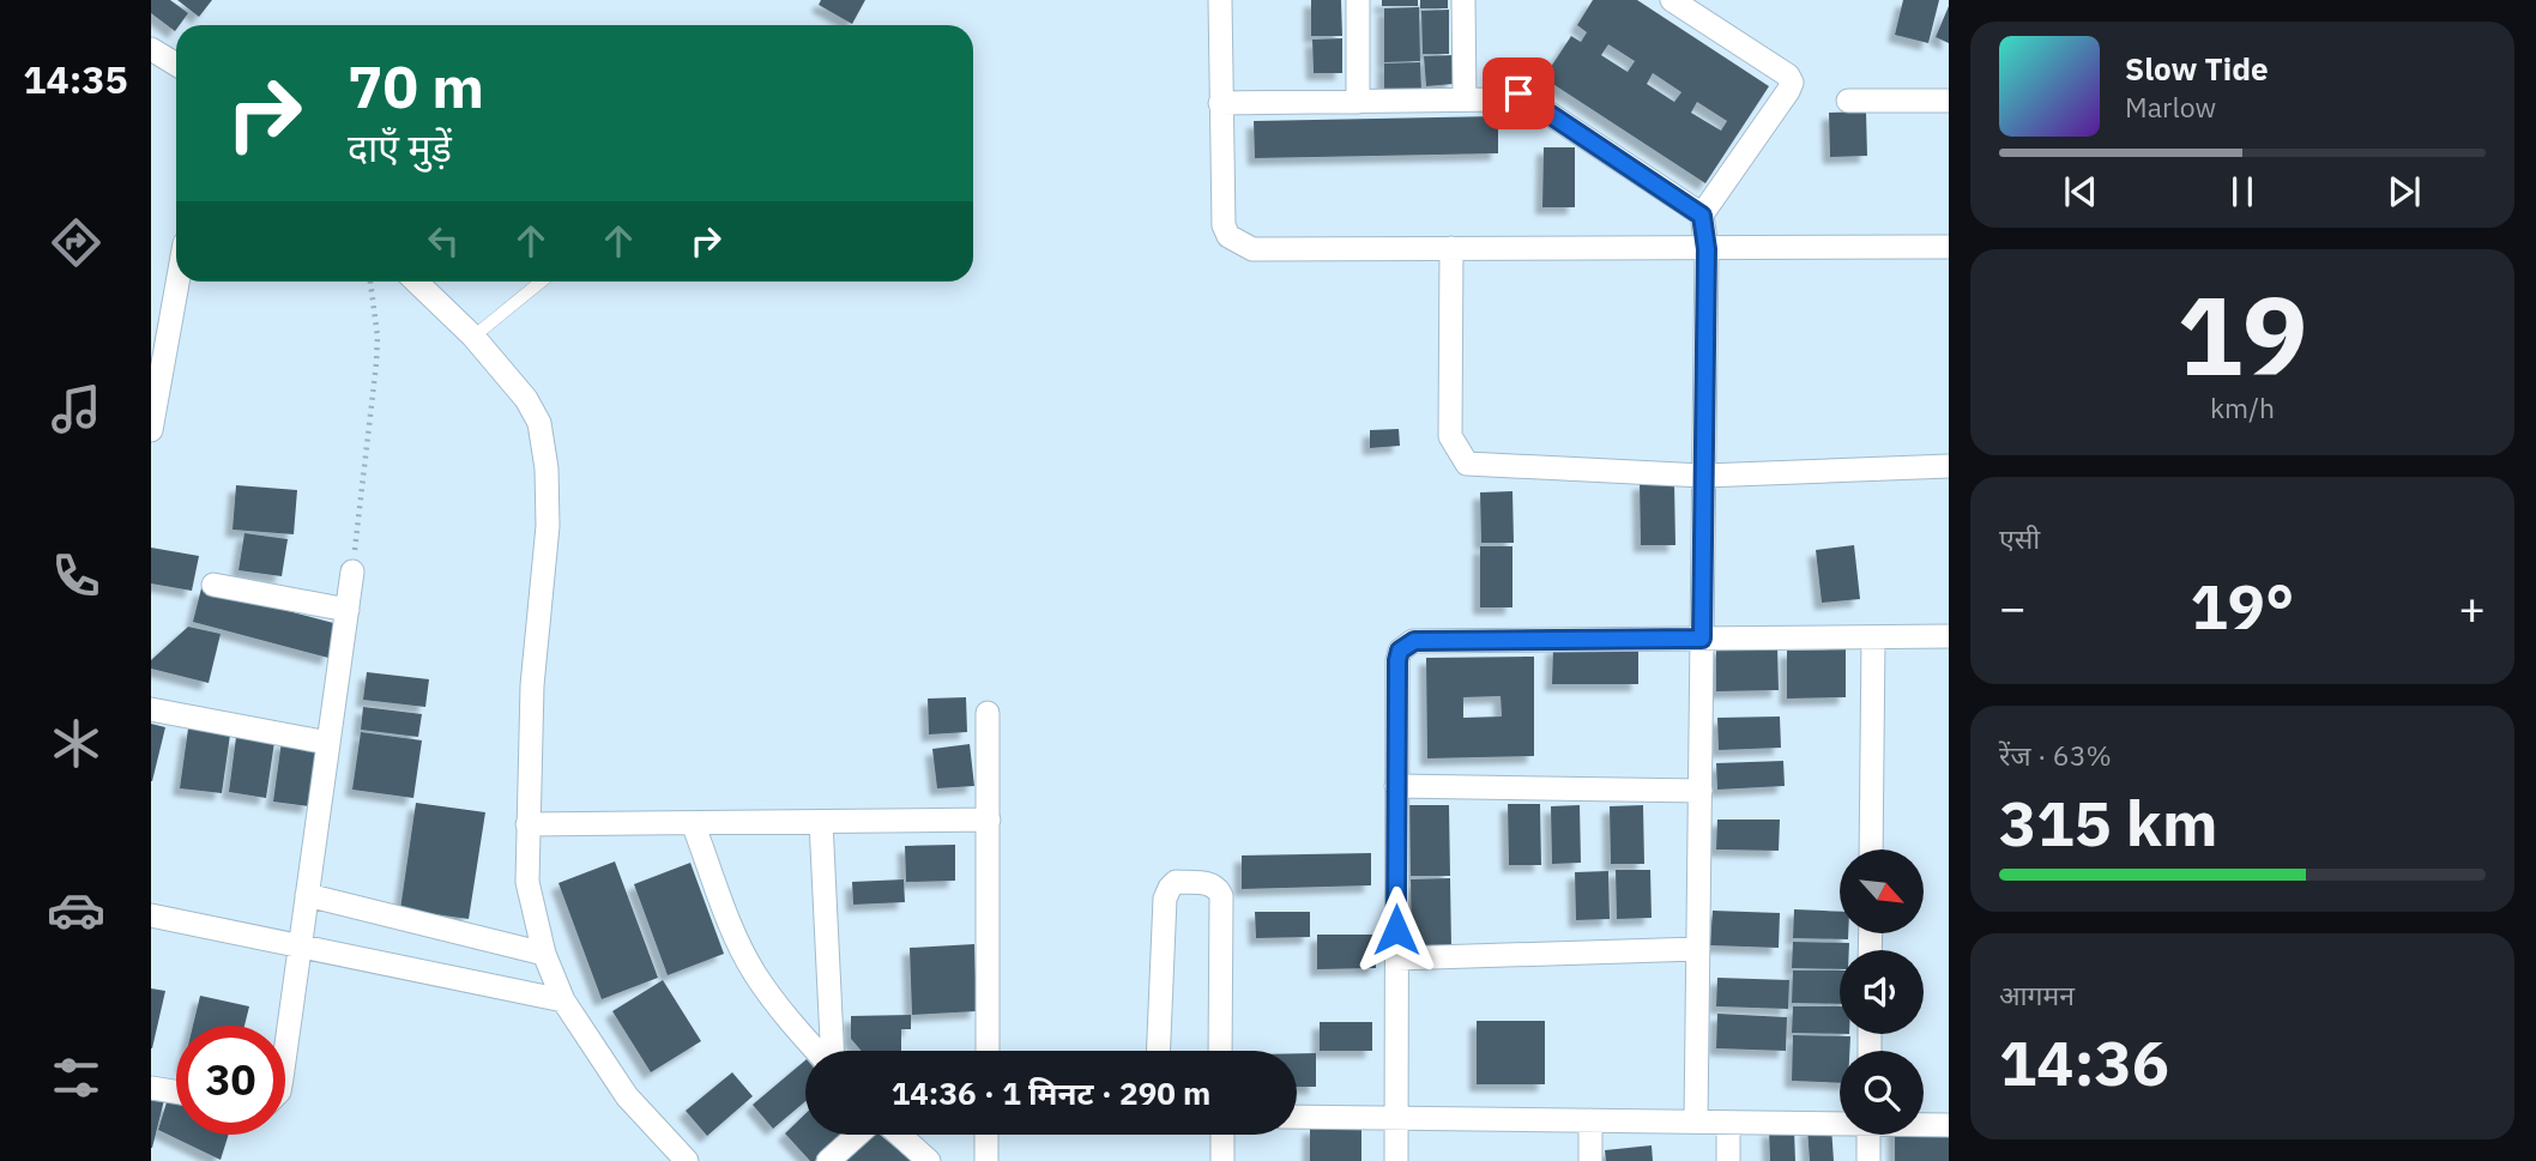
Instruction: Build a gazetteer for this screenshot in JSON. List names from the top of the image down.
{
  "north": "bottom right",
  "page": {
    "tabs": "14:35",
    "turn": ["70 m", "दाएँ मुड़ें"],
    "song": ["Slow Tide", "Marlow"],
    "tile": [
      ["19", "km/h"],
      "एसी",
      ["रेंज · 63%", "315 km"],
      ["आगमन", "14:36"]
    ],
    "heat": ["−", "19°", "+"],
    "limit": "30",
    "trip": "14:36 · 1 मिनट · 290 m"
  }
}
